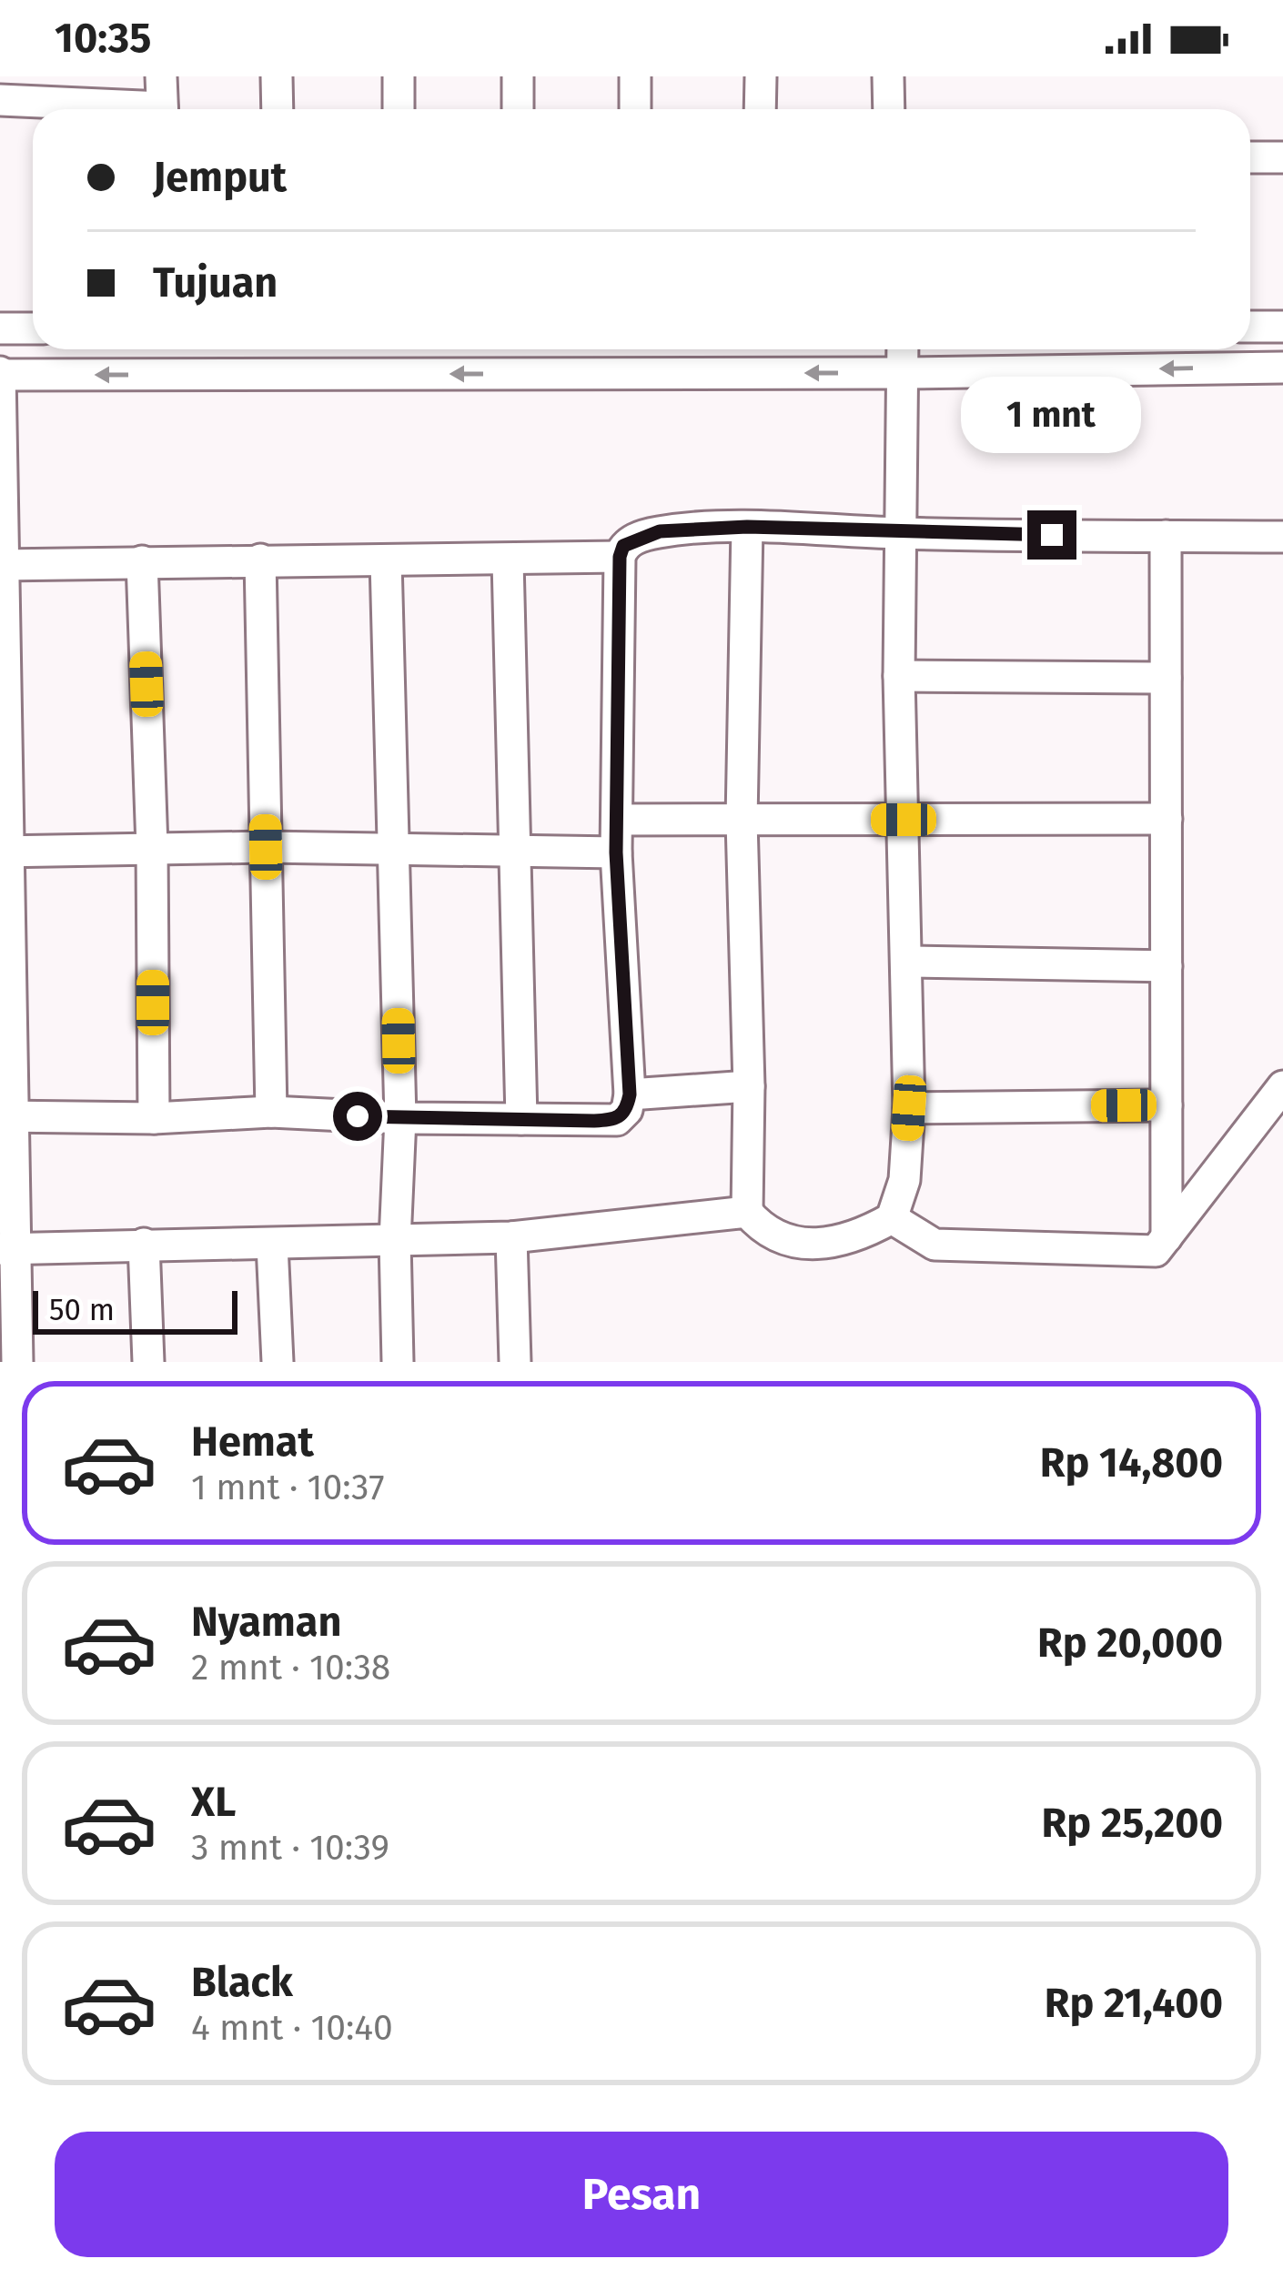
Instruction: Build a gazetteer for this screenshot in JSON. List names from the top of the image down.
{
  "scale_bar": "50 m",
  "page": {
    "status": "10:35",
    "banner": ["Jemput", "Tujuan"],
    "bubble": "1 mnt",
    "scale": "50 m",
    "list": [
      {
        "name": "Hemat",
        "note": "1 mnt · 10:37",
        "value": "Rp 14,800"
      },
      {
        "name": "Nyaman",
        "note": "2 mnt · 10:38",
        "value": "Rp 20,000"
      },
      {
        "name": "XL",
        "note": "3 mnt · 10:39",
        "value": "Rp 25,200"
      },
      {
        "name": "Black",
        "note": "4 mnt · 10:40",
        "value": "Rp 21,400"
      }
    ],
    "buttons": "Pesan"
  }
}
